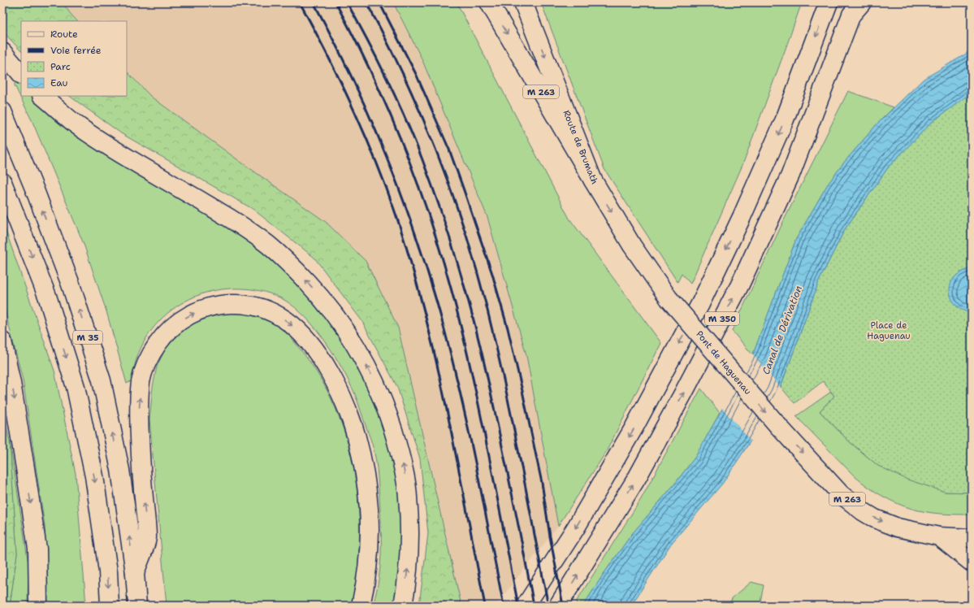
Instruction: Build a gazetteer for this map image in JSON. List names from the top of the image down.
{
  "streets": {
    "main road": [
      "M 263",
      "Route de Brumath",
      "M 350",
      "M 35",
      "Pont de Haguenau"
    ]
  },
  "crossings": [
    ["M 263", "Route de Brumath"],
    ["M 263", "Pont de Haguenau"],
    ["Route de Brumath", "Pont de Haguenau"]
  ],
  "one_way": ["Pont de Haguenau"],
  "water": ["Canal de Dérivation"],
  "parks": ["Place de Haguenau"],
  "legend": [
    "Route",
    "Voie ferrée",
    "Parc",
    "Eau"
  ]
}
